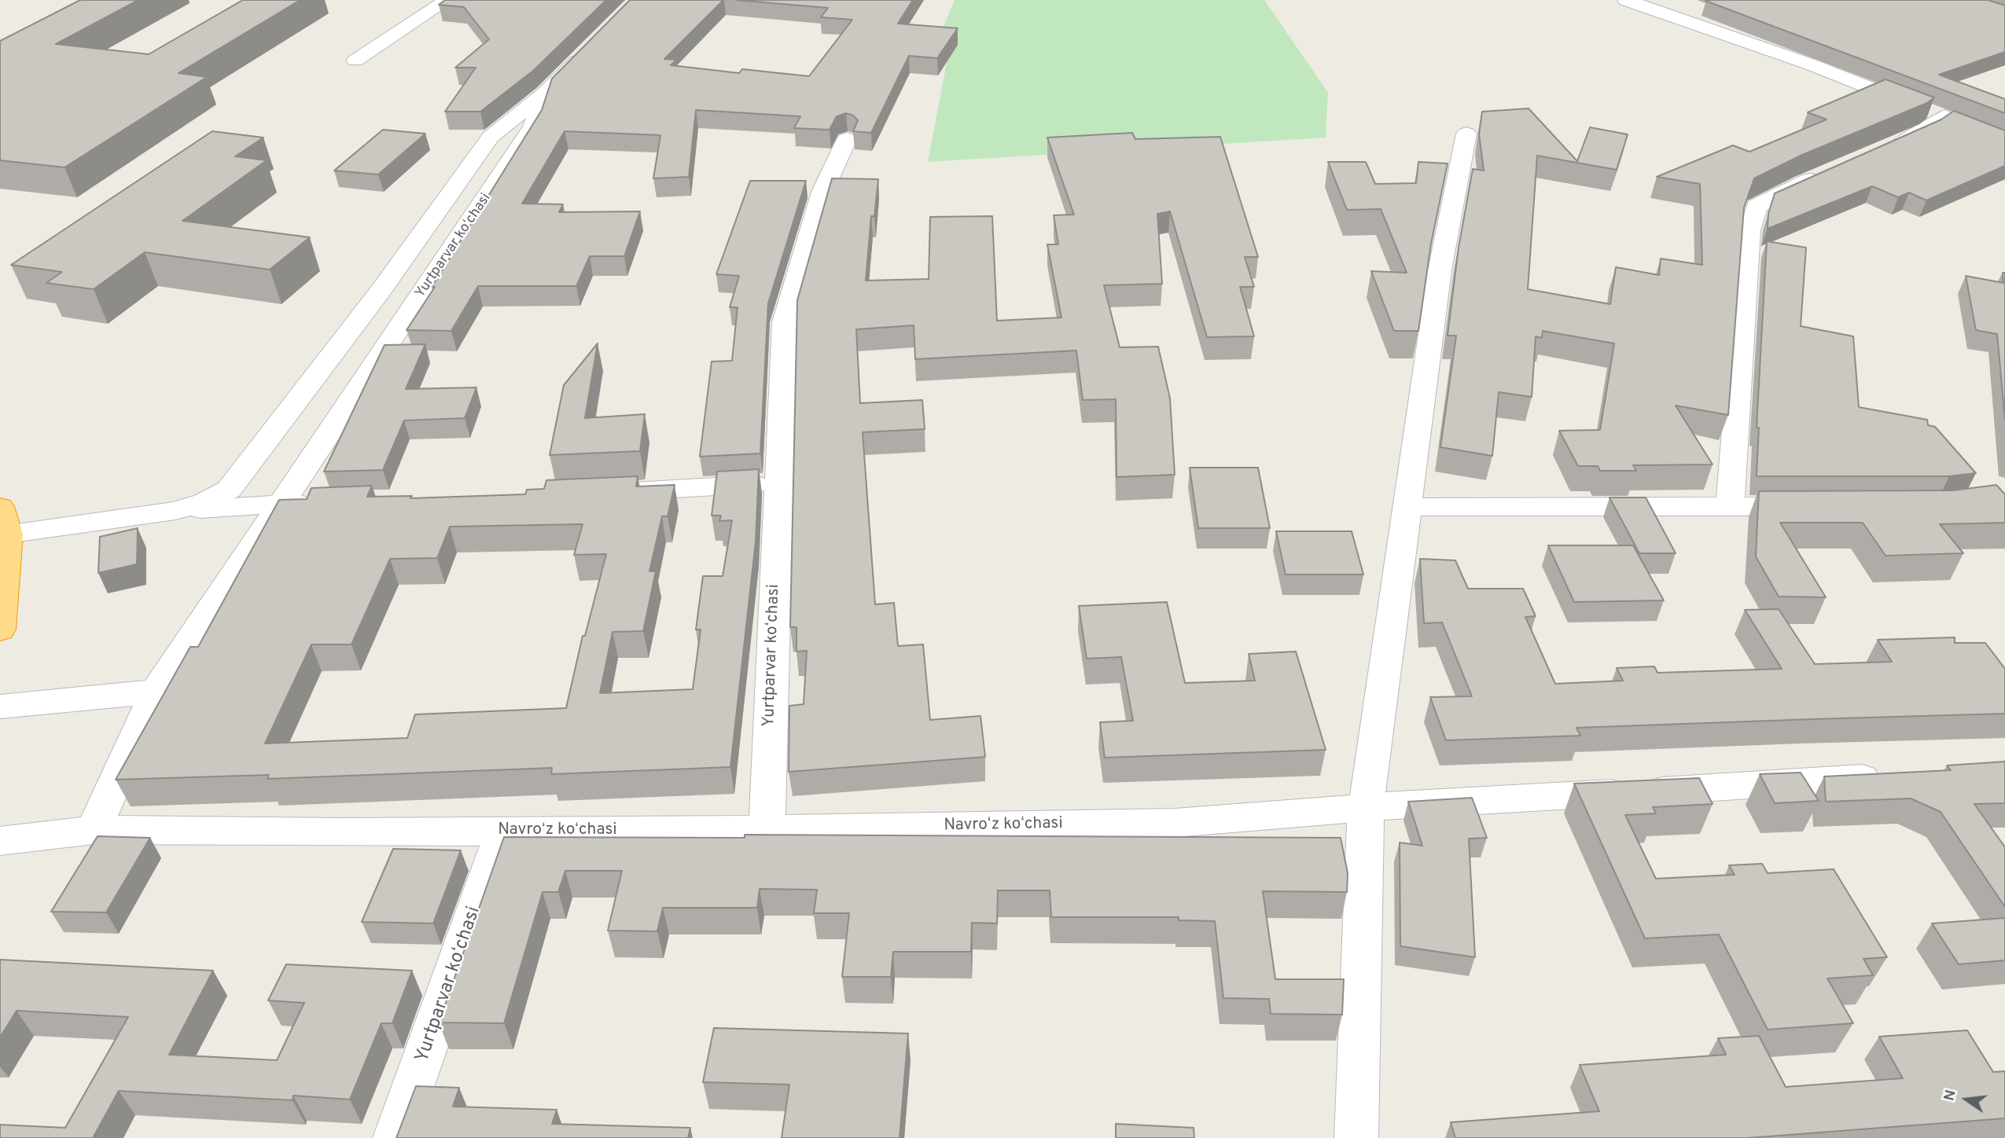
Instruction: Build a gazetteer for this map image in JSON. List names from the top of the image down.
{
  "streets": {
    "street": ["Yurtparvar koʻchasi", "Navroʻz koʻchasi"]
  },
  "crossings": [
    ["Yurtparvar koʻchasi", "Navroʻz koʻchasi"]
  ],
  "north": "left"
}
